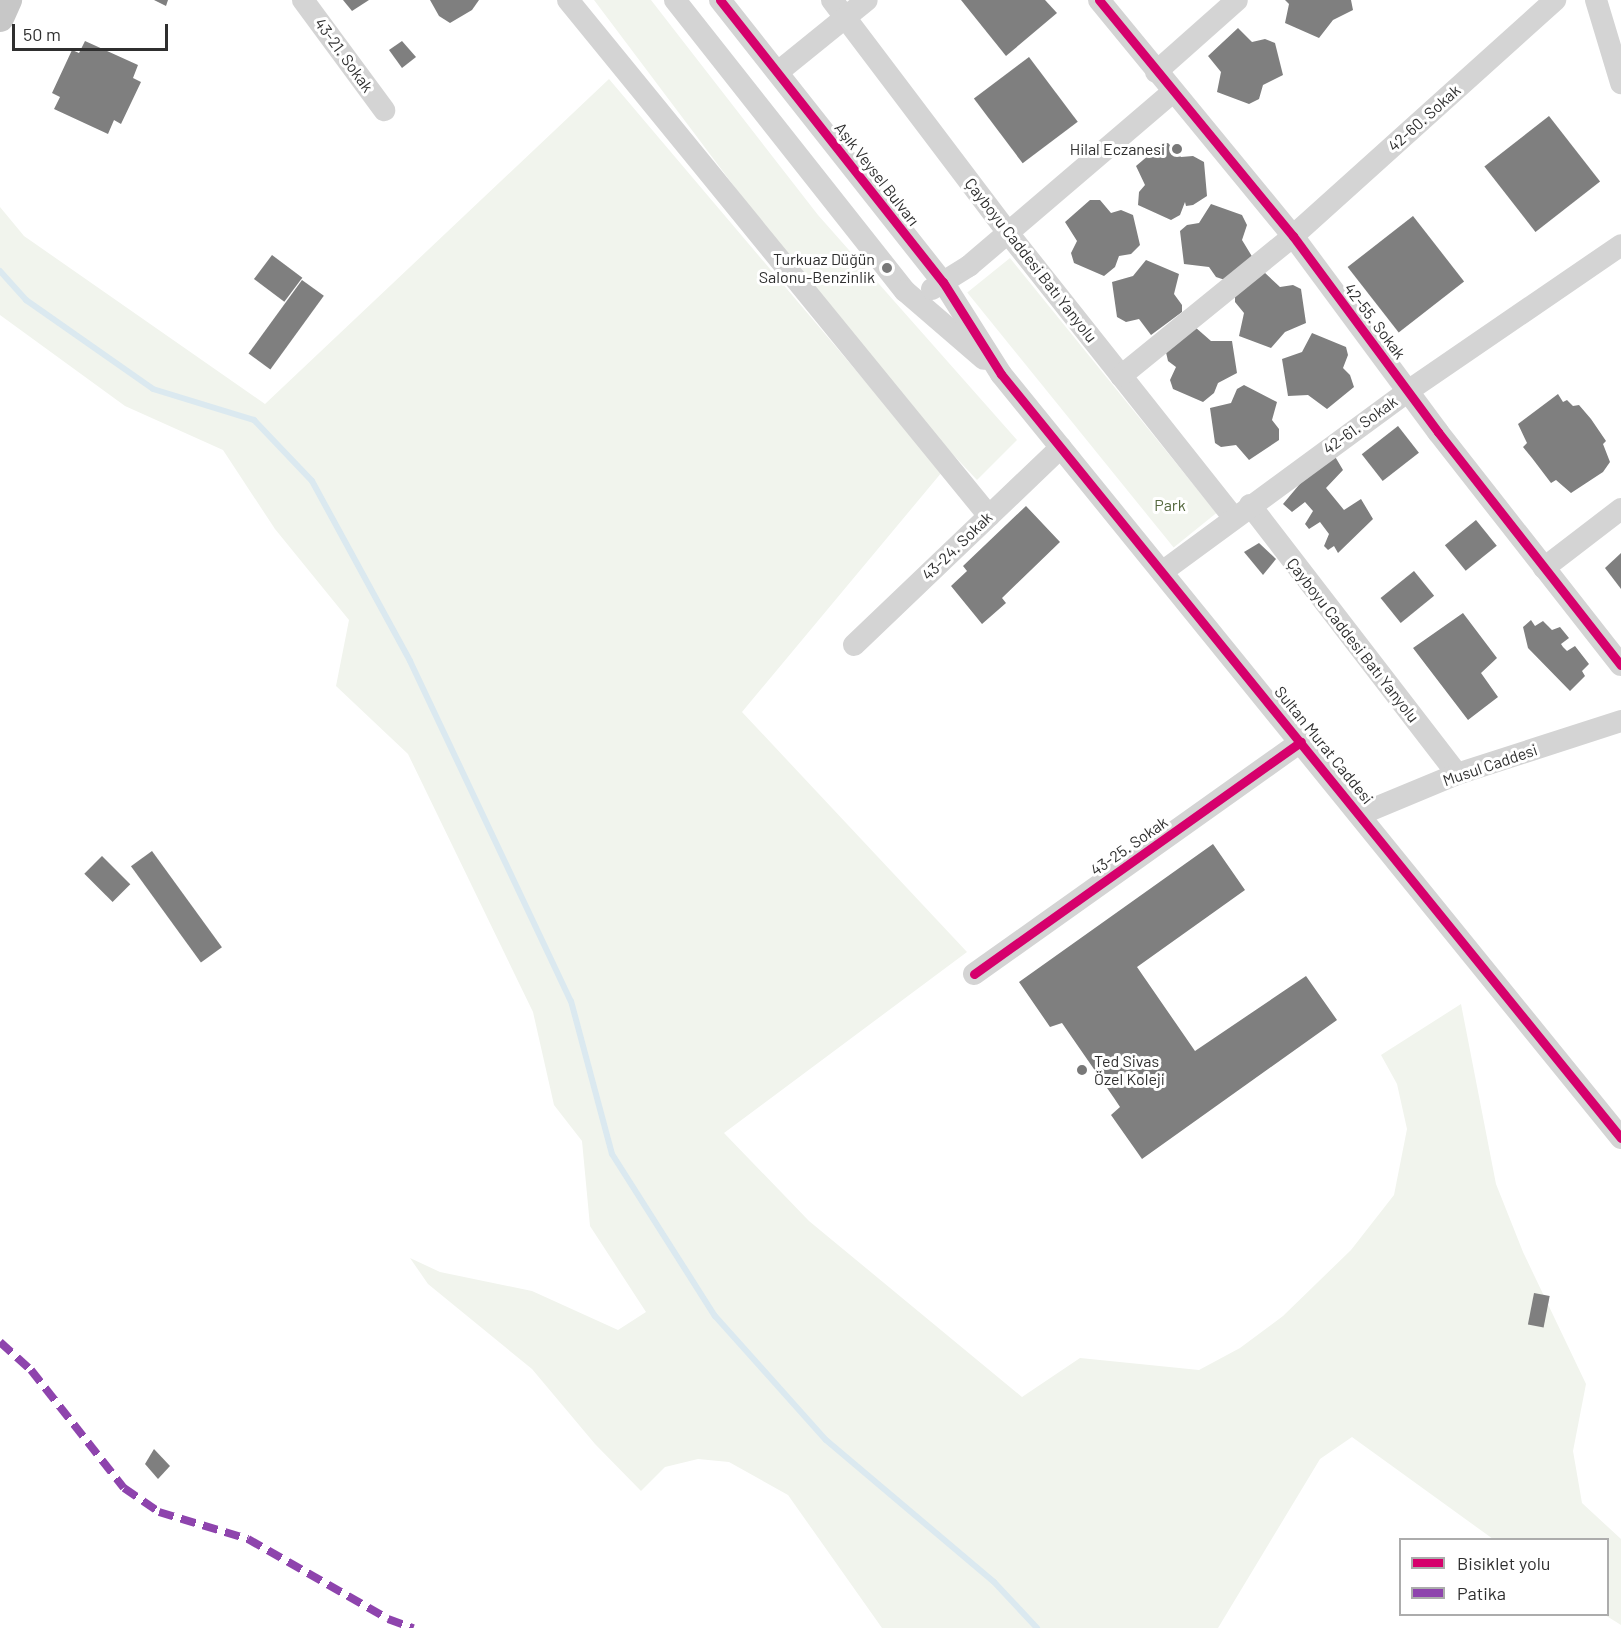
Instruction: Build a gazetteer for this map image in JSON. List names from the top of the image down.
{
  "streets": {
    "street": [
      "43-21. Sokak",
      "42-60. Sokak",
      "Aşık Veysel Bulvarı",
      "Çayboyu Caddesi Batı Yanyolu",
      "42-55. Sokak",
      "42-61. Sokak",
      "43-24. Sokak",
      "Sultan Murat Caddesi",
      "Musul Caddesi",
      "43-25. Sokak"
    ]
  },
  "crossings": [
    ["42-60. Sokak", "Çayboyu Caddesi Batı Yanyolu"],
    ["42-60. Sokak", "42-55. Sokak"],
    ["Aşık Veysel Bulvarı", "Sultan Murat Caddesi"],
    ["Çayboyu Caddesi Batı Yanyolu", "42-61. Sokak"],
    ["Çayboyu Caddesi Batı Yanyolu", "Musul Caddesi"],
    ["42-55. Sokak", "42-61. Sokak"],
    ["42-61. Sokak", "Sultan Murat Caddesi"],
    ["43-24. Sokak", "Sultan Murat Caddesi"],
    ["Sultan Murat Caddesi", "Musul Caddesi"],
    ["Sultan Murat Caddesi", "43-25. Sokak"]
  ],
  "parks": ["Park"],
  "places": ["Hilal Eczanesi", "Turkuaz Düğün Salonu-Benzinlik", "Ted Sivas Özel Koleji"],
  "legend": ["Bisiklet yolu", "Patika"],
  "scale_bar": "50 m"
}
